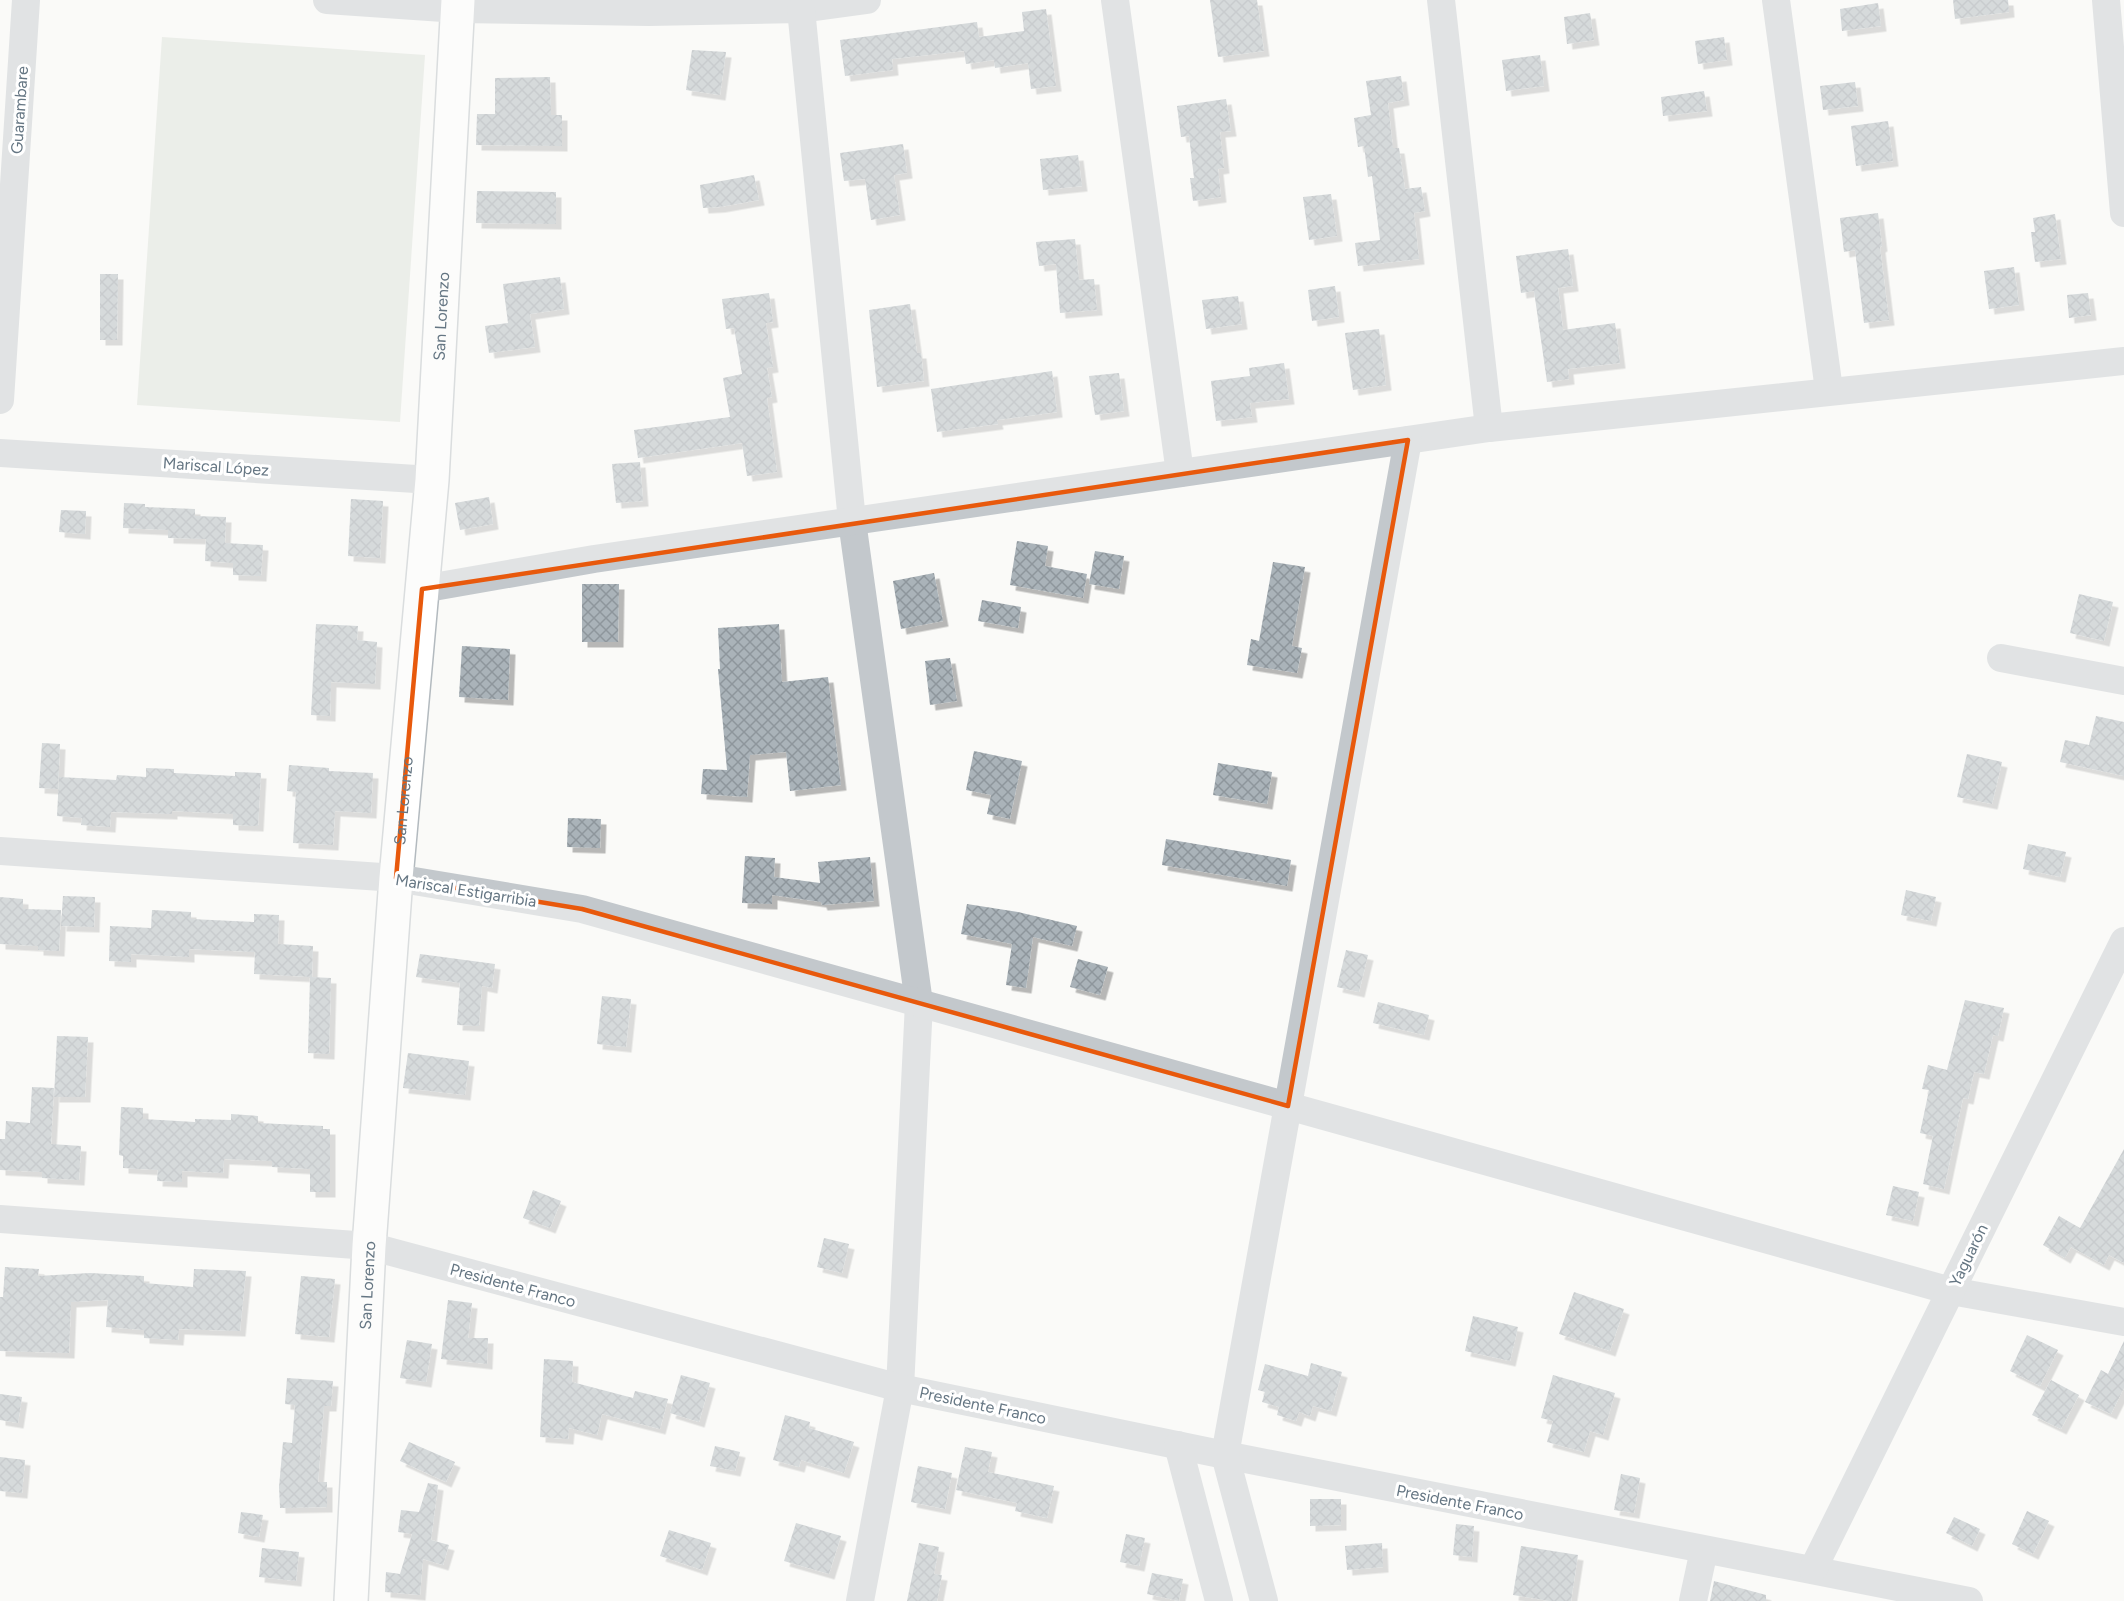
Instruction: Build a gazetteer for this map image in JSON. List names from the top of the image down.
{
  "streets": {
    "street": [
      "Guarambare",
      "San Lorenzo",
      "Mariscal López",
      "Mariscal Estigarribia",
      "Yaguarón",
      "Presidente Franco"
    ]
  },
  "crossings": [
    ["San Lorenzo", "Mariscal López"],
    ["San Lorenzo", "Mariscal Estigarribia"],
    ["San Lorenzo", "Presidente Franco"],
    ["Mariscal Estigarribia", "Yaguarón"],
    ["Yaguarón", "Presidente Franco"]
  ]
}
